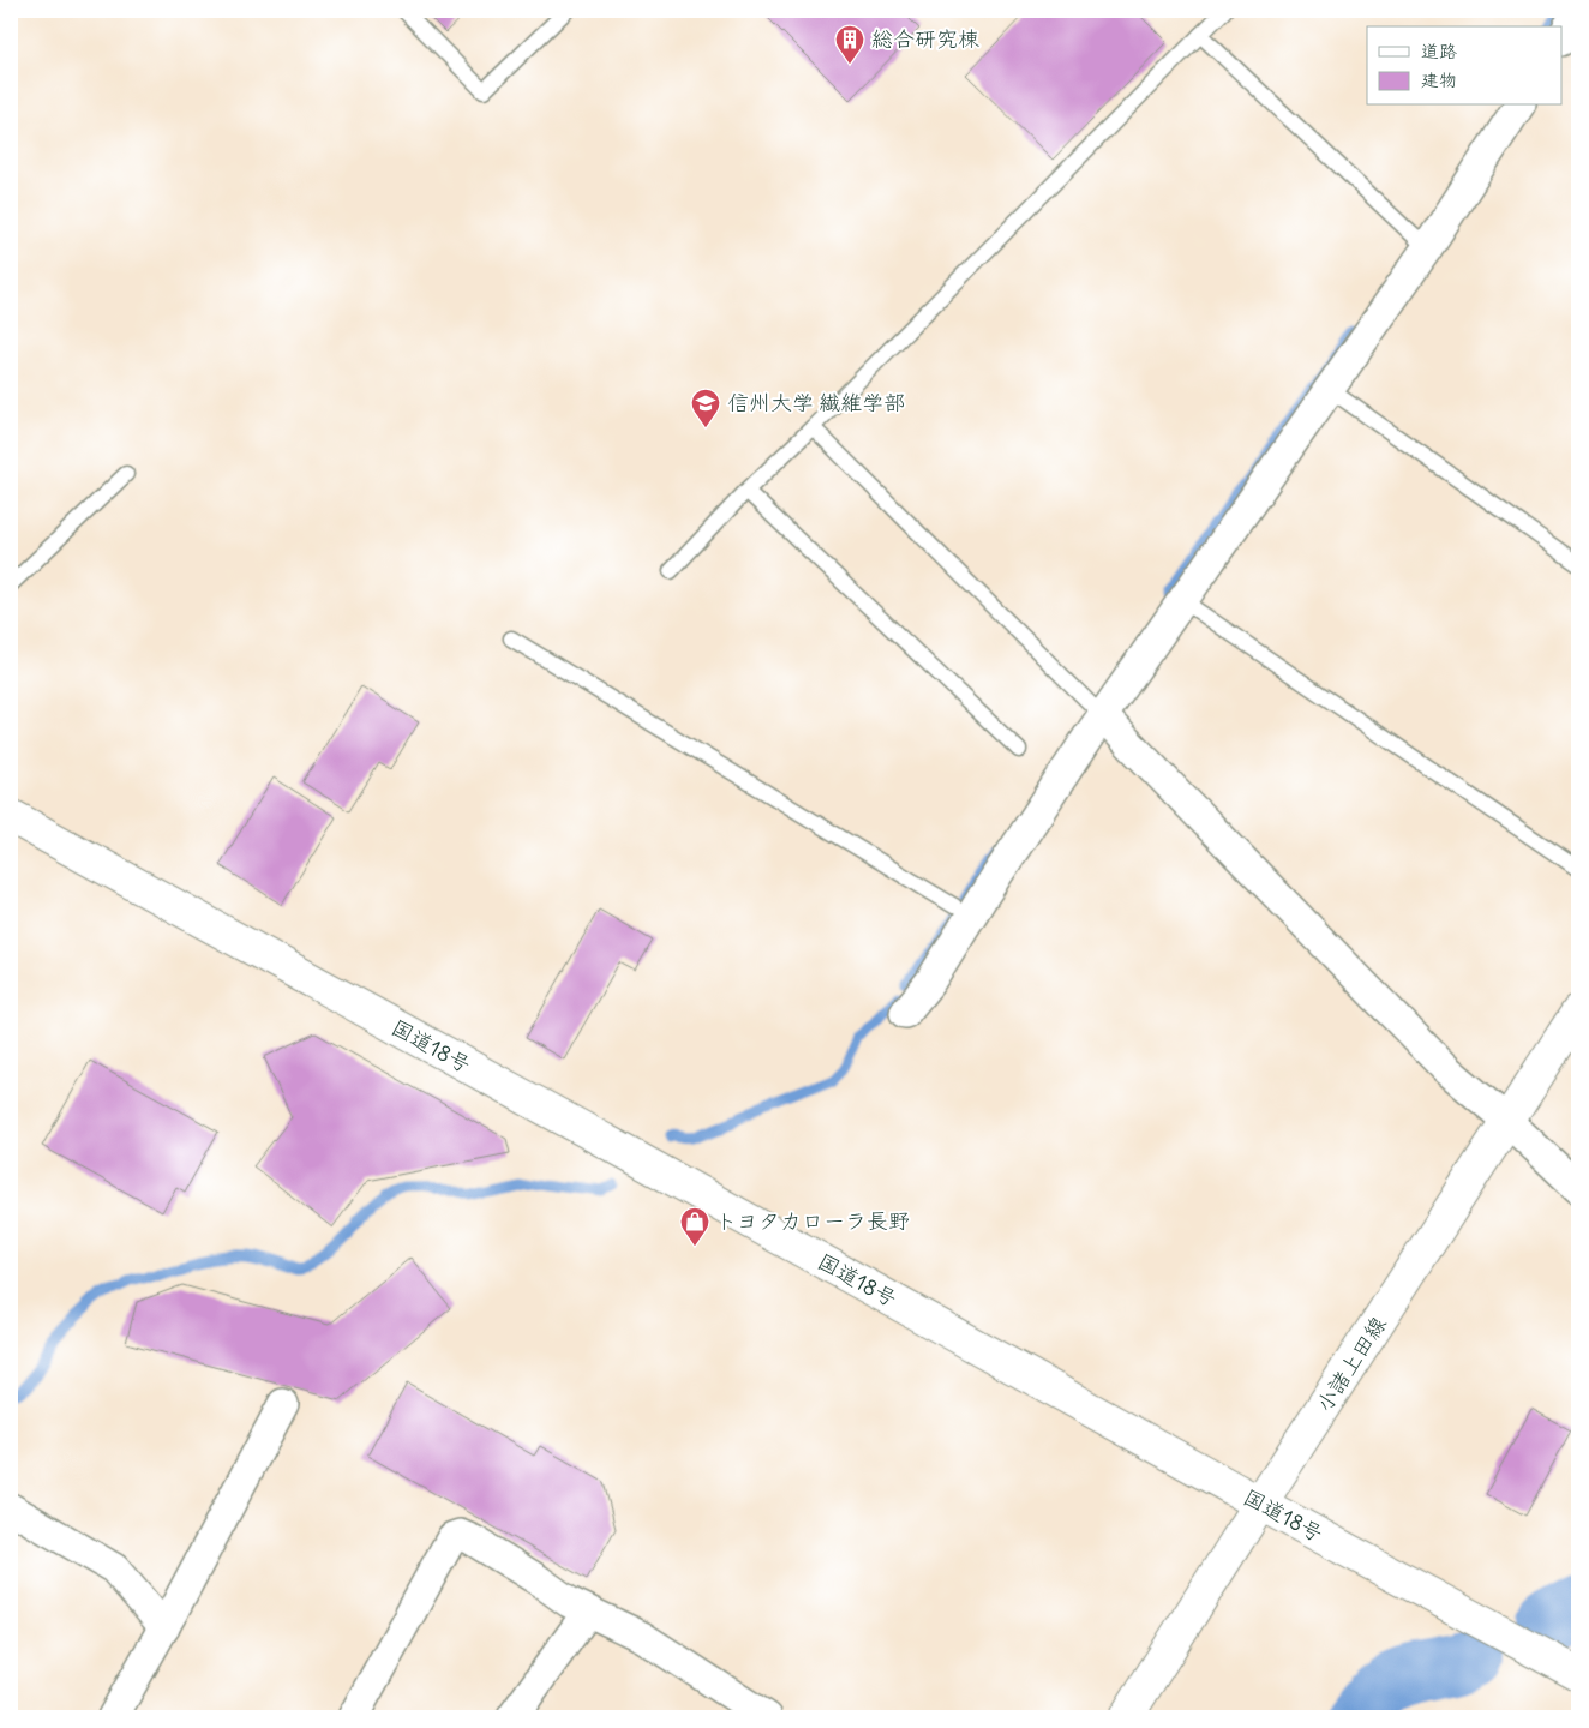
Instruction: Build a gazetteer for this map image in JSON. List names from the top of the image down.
{
  "streets": {
    "main road": ["国道18号", "小諸上田線"]
  },
  "crossings": [
    ["国道18号", "小諸上田線"]
  ],
  "places": {
    "building": ["総合研究棟"],
    "school or university": ["信州大学 繊維学部"],
    "shop": ["トヨタカローラ長野"]
  },
  "legend": ["道路", "建物"]
}
